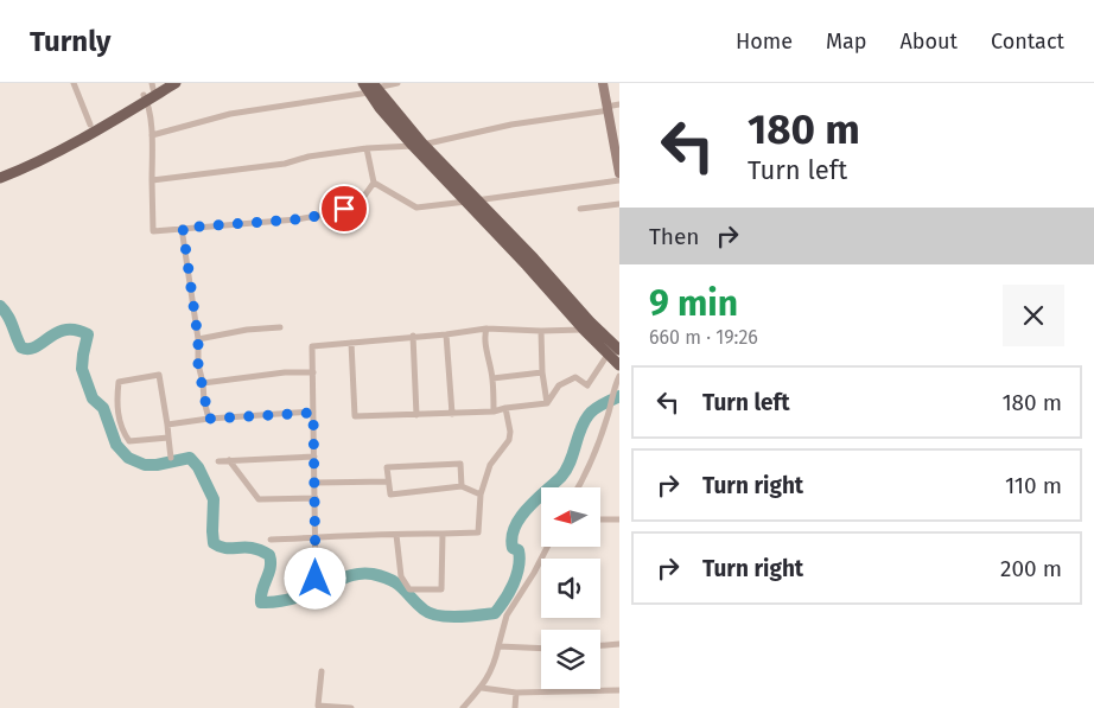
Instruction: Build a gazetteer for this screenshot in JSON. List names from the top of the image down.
{
  "north": "left",
  "page": {
    "header": "Turnly",
    "nav": [
      "Home",
      "Map",
      "About",
      "Contact"
    ],
    "turn": ["180 m", "Turn left"],
    "then": "Then",
    "heading": ["9 min", "660 m · 19:26"],
    "list": [
      {
        "name": "Turn left",
        "value": "180 m"
      },
      {
        "name": "Turn right",
        "value": "110 m"
      },
      {
        "name": "Turn right",
        "value": "200 m"
      }
    ]
  }
}
